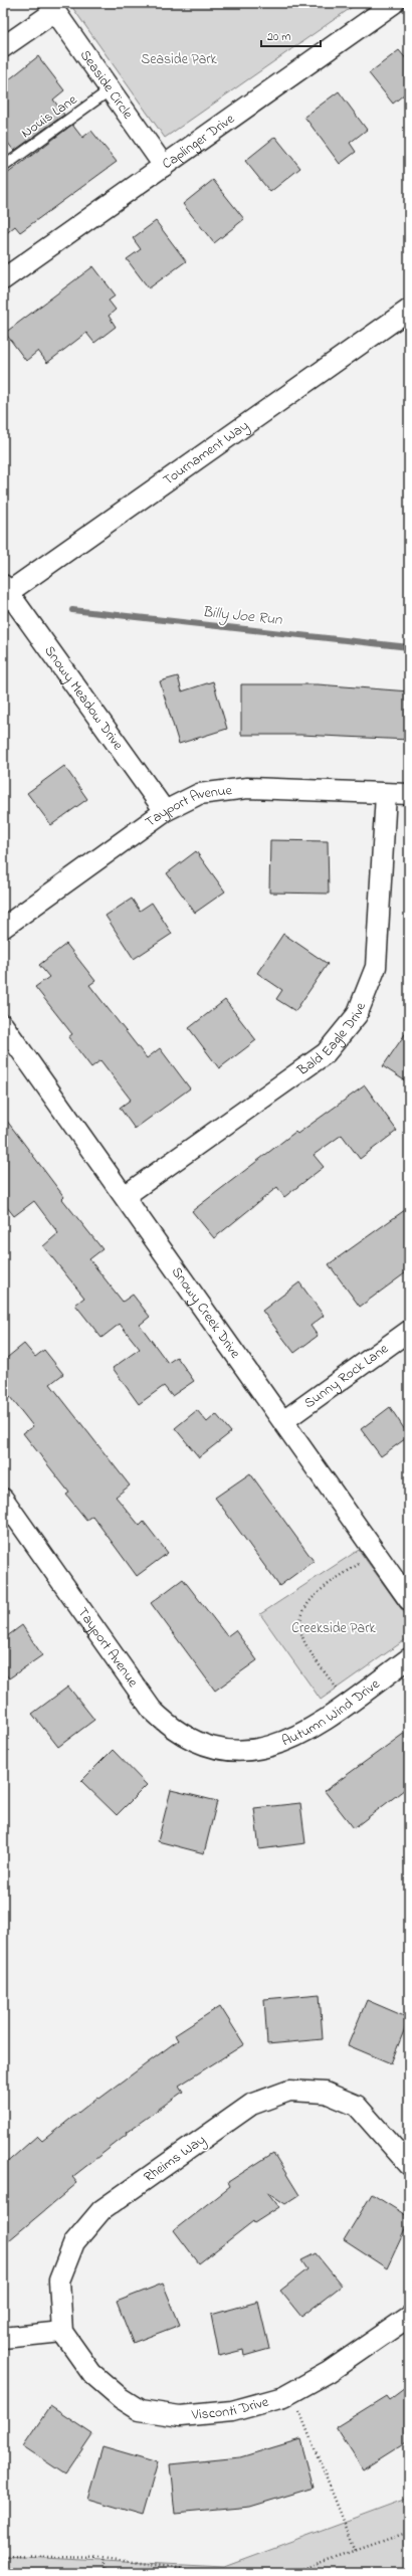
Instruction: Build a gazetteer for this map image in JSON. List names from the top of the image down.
{
  "streets": {
    "street": [
      "Seaside Circle",
      "Caplinger Drive",
      "Tournament Way",
      "Snowy Meadow Drive",
      "Tayport Avenue",
      "Bald Eagle Drive",
      "Snowy Creek Drive",
      "Sunny Rock Lane",
      "Autumn Wind Drive",
      "Rheims Way",
      "Visconti Drive"
    ],
    "lane": ["Nouis Lane"]
  },
  "crossings": [
    ["Seaside Circle", "Nouis Lane"],
    ["Seaside Circle", "Caplinger Drive"],
    ["Tournament Way", "Snowy Meadow Drive"],
    ["Snowy Meadow Drive", "Tayport Avenue"],
    ["Tayport Avenue", "Bald Eagle Drive"],
    ["Tayport Avenue", "Autumn Wind Drive"],
    ["Bald Eagle Drive", "Snowy Creek Drive"],
    ["Snowy Creek Drive", "Sunny Rock Lane"],
    ["Rheims Way", "Visconti Drive"]
  ],
  "water": ["Billy Joe Run"],
  "parks": ["Seaside Park", "Creekside Park"],
  "scale_bar": "20 m"
}
